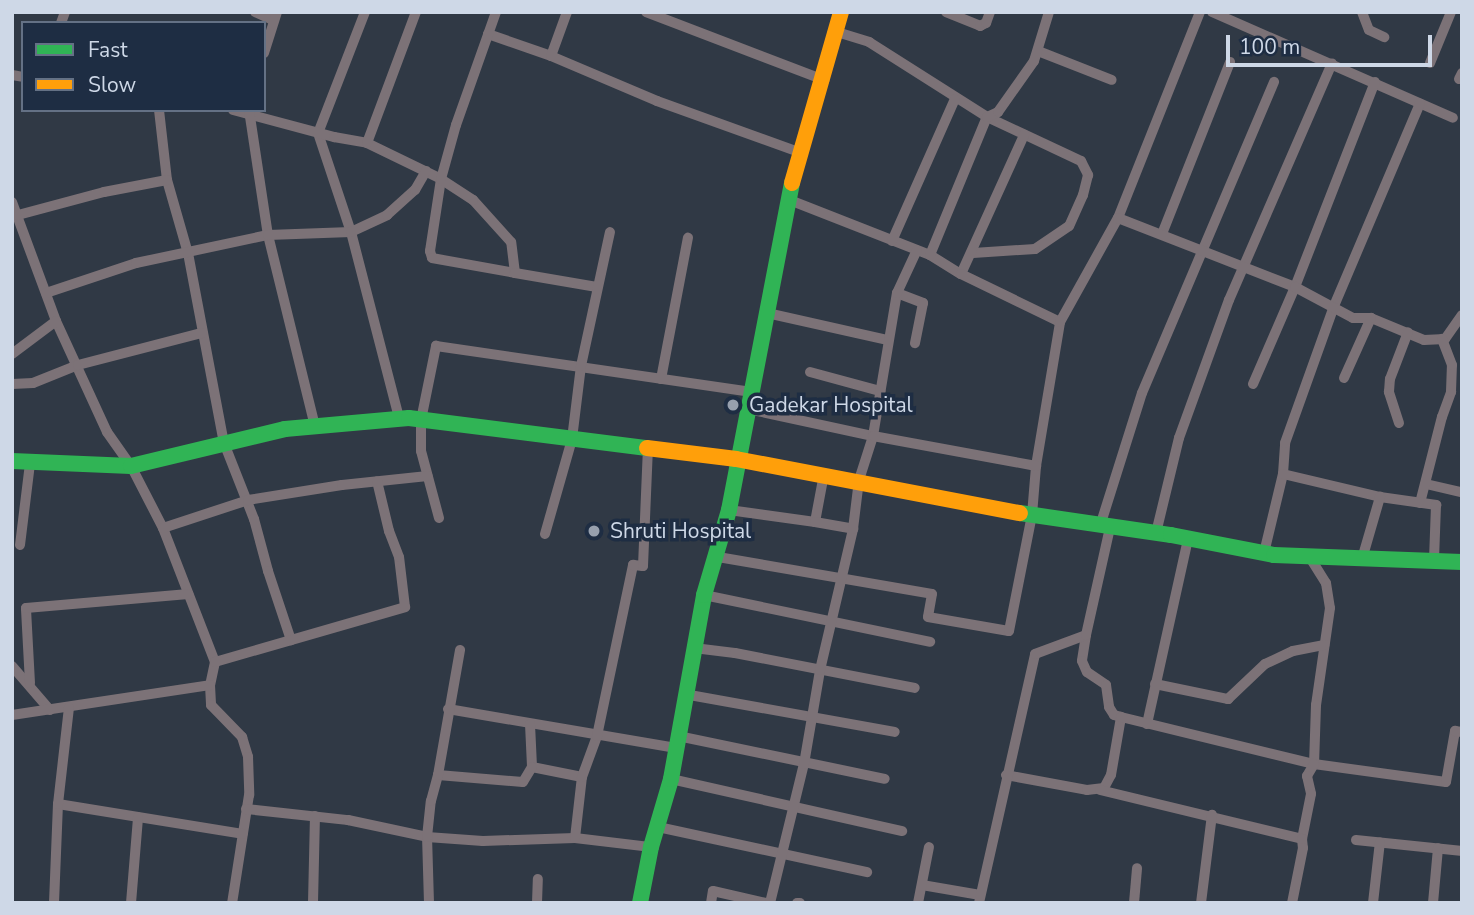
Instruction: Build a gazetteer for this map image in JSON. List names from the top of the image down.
{
  "places": ["Gadekar Hospital", "Shruti Hospital"],
  "legend": ["Fast", "Slow"],
  "scale_bar": "100 m"
}
